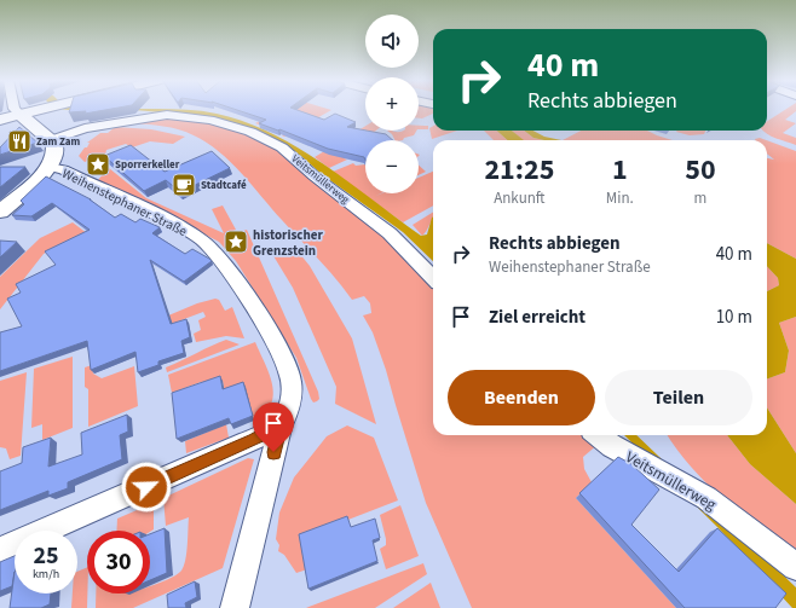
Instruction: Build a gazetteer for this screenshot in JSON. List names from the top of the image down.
{
  "streets": {
    "street": ["Veitsmüllerweg", "Weihenstephaner Straße"]
  },
  "places": {
    "restaurant": ["Zam Zam"],
    "place": ["Sporrerkeller", "historischer Grenzstein"],
    "cafe": ["Stadtcafé"]
  },
  "page": {
    "map_buttons": ["+", "−"],
    "turn": ["40 m", "Rechts abbiegen"],
    "eta": [
      "21:25",
      "Ankunft",
      "1",
      "Min.",
      "50",
      "m"
    ],
    "list": [
      {
        "name": "Rechts abbiegen",
        "note": "Weihenstephaner Straße",
        "value": "40 m"
      },
      {
        "name": "Ziel erreicht",
        "value": "10 m"
      }
    ],
    "buttons": ["Beenden", "Teilen"],
    "speed": "25 km/h",
    "limit": "30"
  }
}
